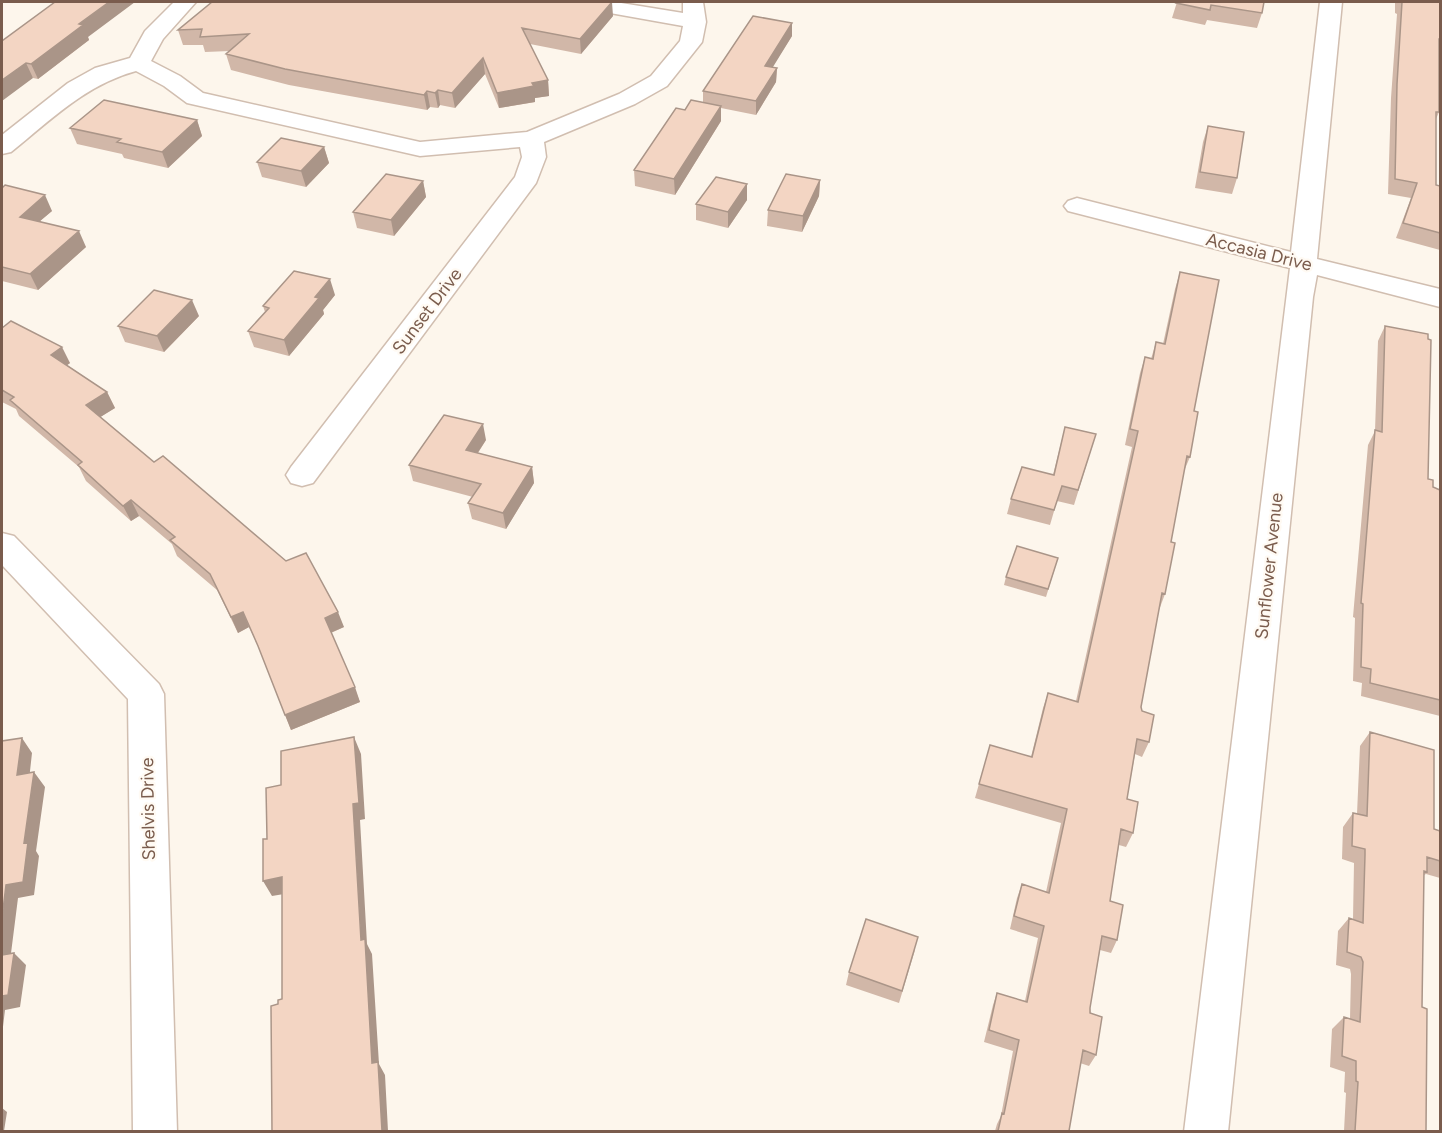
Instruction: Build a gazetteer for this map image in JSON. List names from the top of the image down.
{
  "streets": {
    "street": [
      "Accasia Drive",
      "Sunset Drive",
      "Sunflower Avenue",
      "Shelvis Drive"
    ]
  },
  "crossings": [
    ["Accasia Drive", "Sunflower Avenue"]
  ]
}
